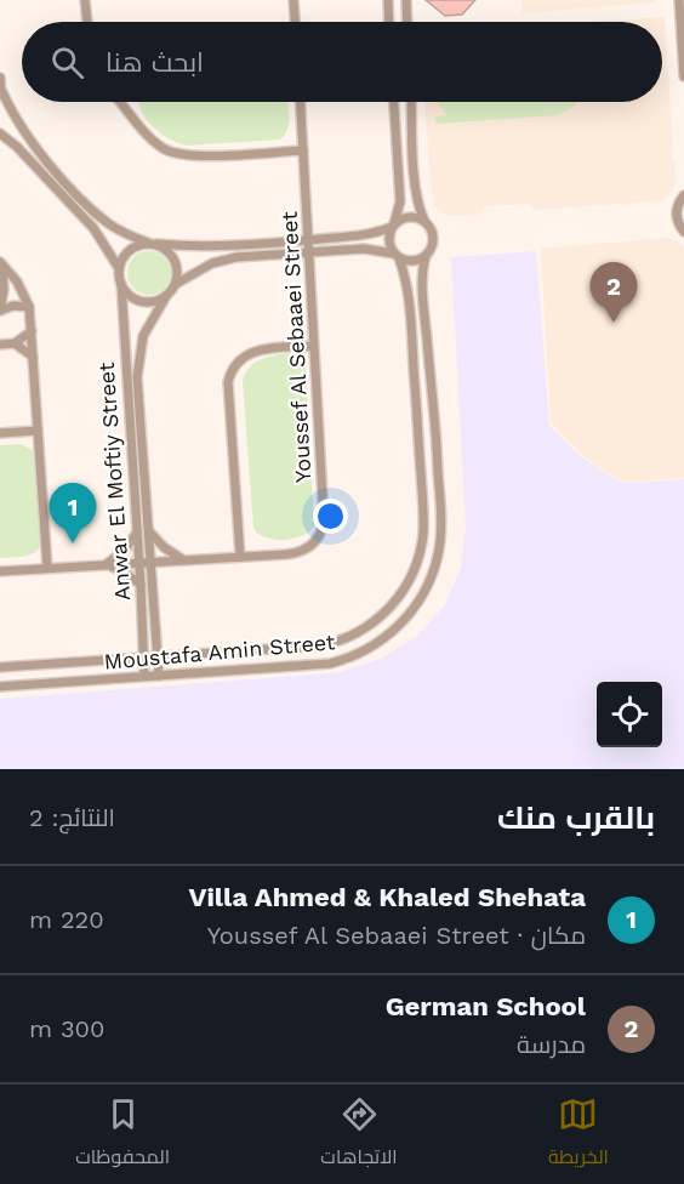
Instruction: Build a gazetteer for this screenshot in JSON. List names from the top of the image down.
{
  "streets": {
    "street": ["Youssef Al Sebaaei Street", "Anwar El Moftiy Street", "Moustafa Amin Street"]
  },
  "crossings": [
    ["Youssef Al Sebaaei Street", "Anwar El Moftiy Street"],
    ["Anwar El Moftiy Street", "Moustafa Amin Street"]
  ],
  "page": {
    "search": "ابحث هنا",
    "pins": ["2", "1"],
    "heading": ["بالقرب منك", "النتائج: 2"],
    "list": [
      {
        "mark": "1",
        "name": "Villa Ahmed & Khaled Shehata",
        "note": "مكان · Youssef Al Sebaaei Street",
        "value": "220 m"
      },
      {
        "mark": "2",
        "name": "German School",
        "note": "مدرسة",
        "value": "300 m"
      }
    ],
    "nav": ["الخريطة", "الاتجاهات", "المحفوظات"]
  }
}
